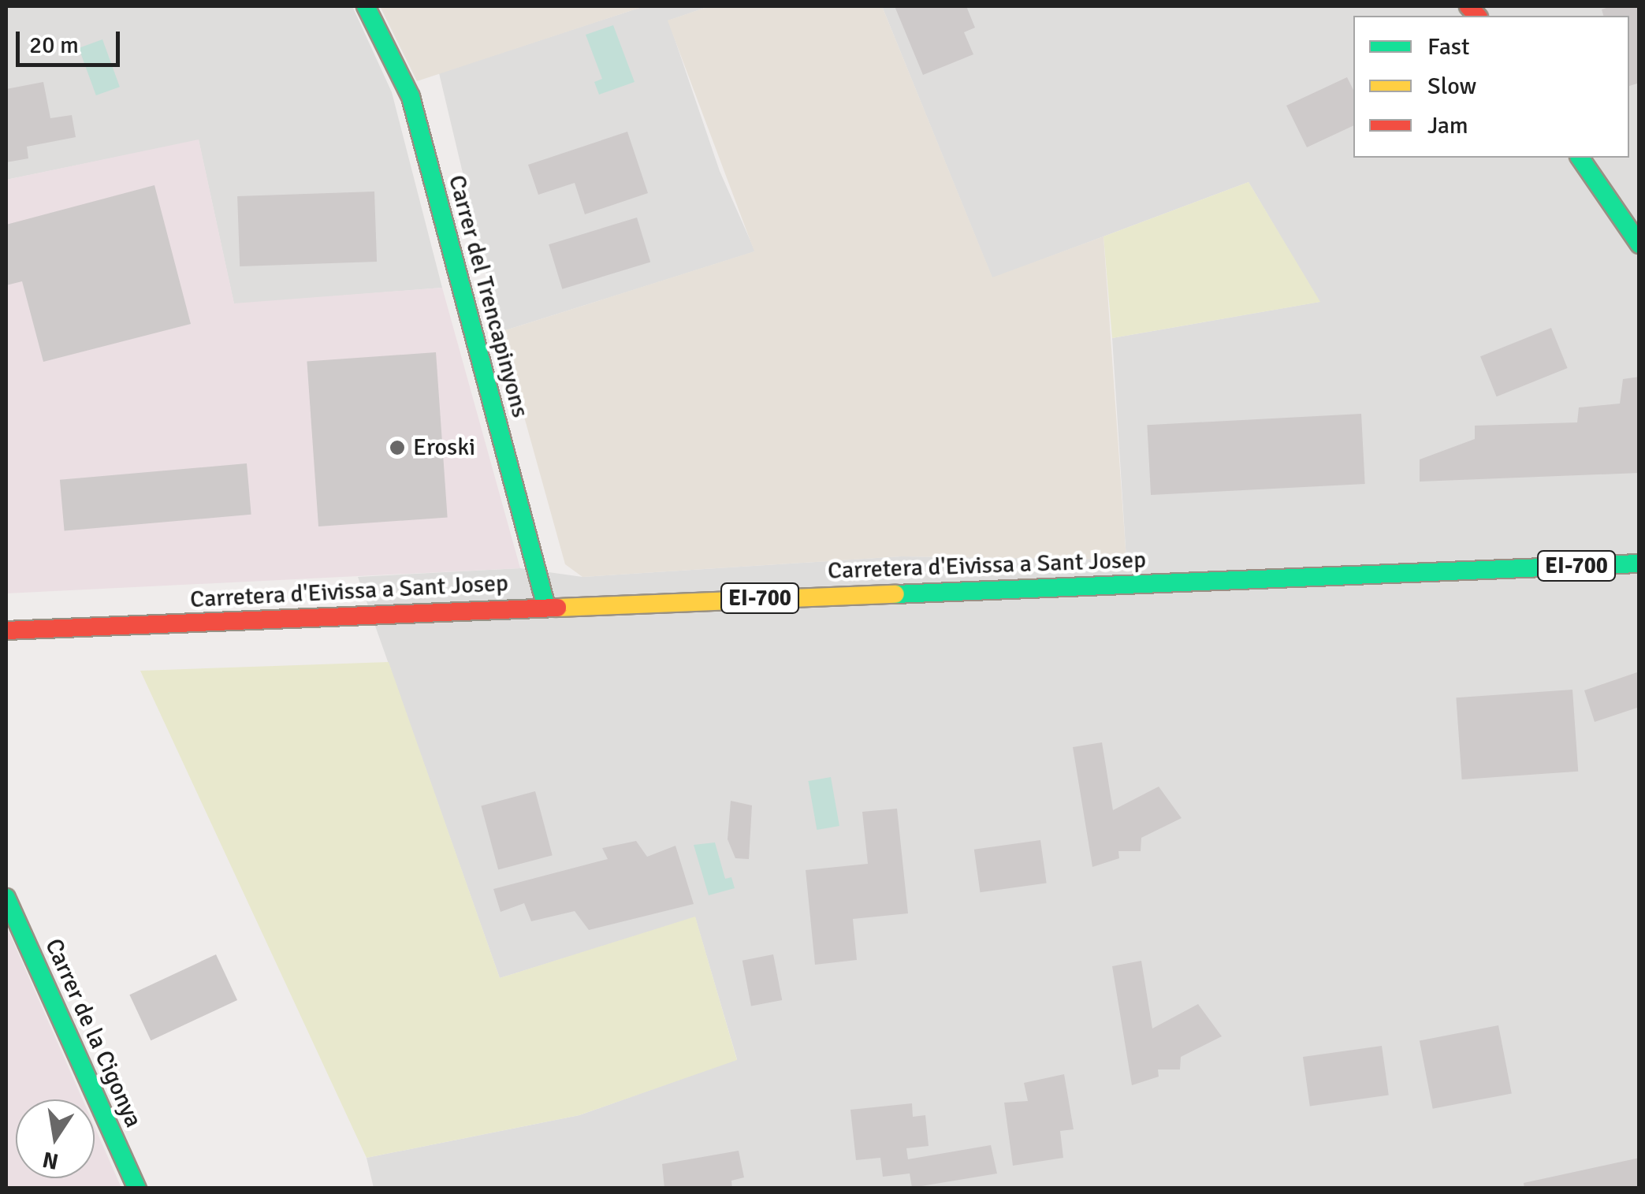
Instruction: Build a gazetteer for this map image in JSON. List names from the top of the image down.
{
  "streets": {
    "main road": [
      "Carrer del Trencapinyons",
      "Carretera d'Eivissa a Sant Josep",
      "EI-700",
      "Carrer de la Cigonya"
    ]
  },
  "crossings": [
    ["Carrer del Trencapinyons", "Carretera d'Eivissa a Sant Josep"]
  ],
  "places": ["Eroski"],
  "legend": ["Fast", "Slow", "Jam"],
  "scale_bar": "20 m",
  "north": "bottom"
}
